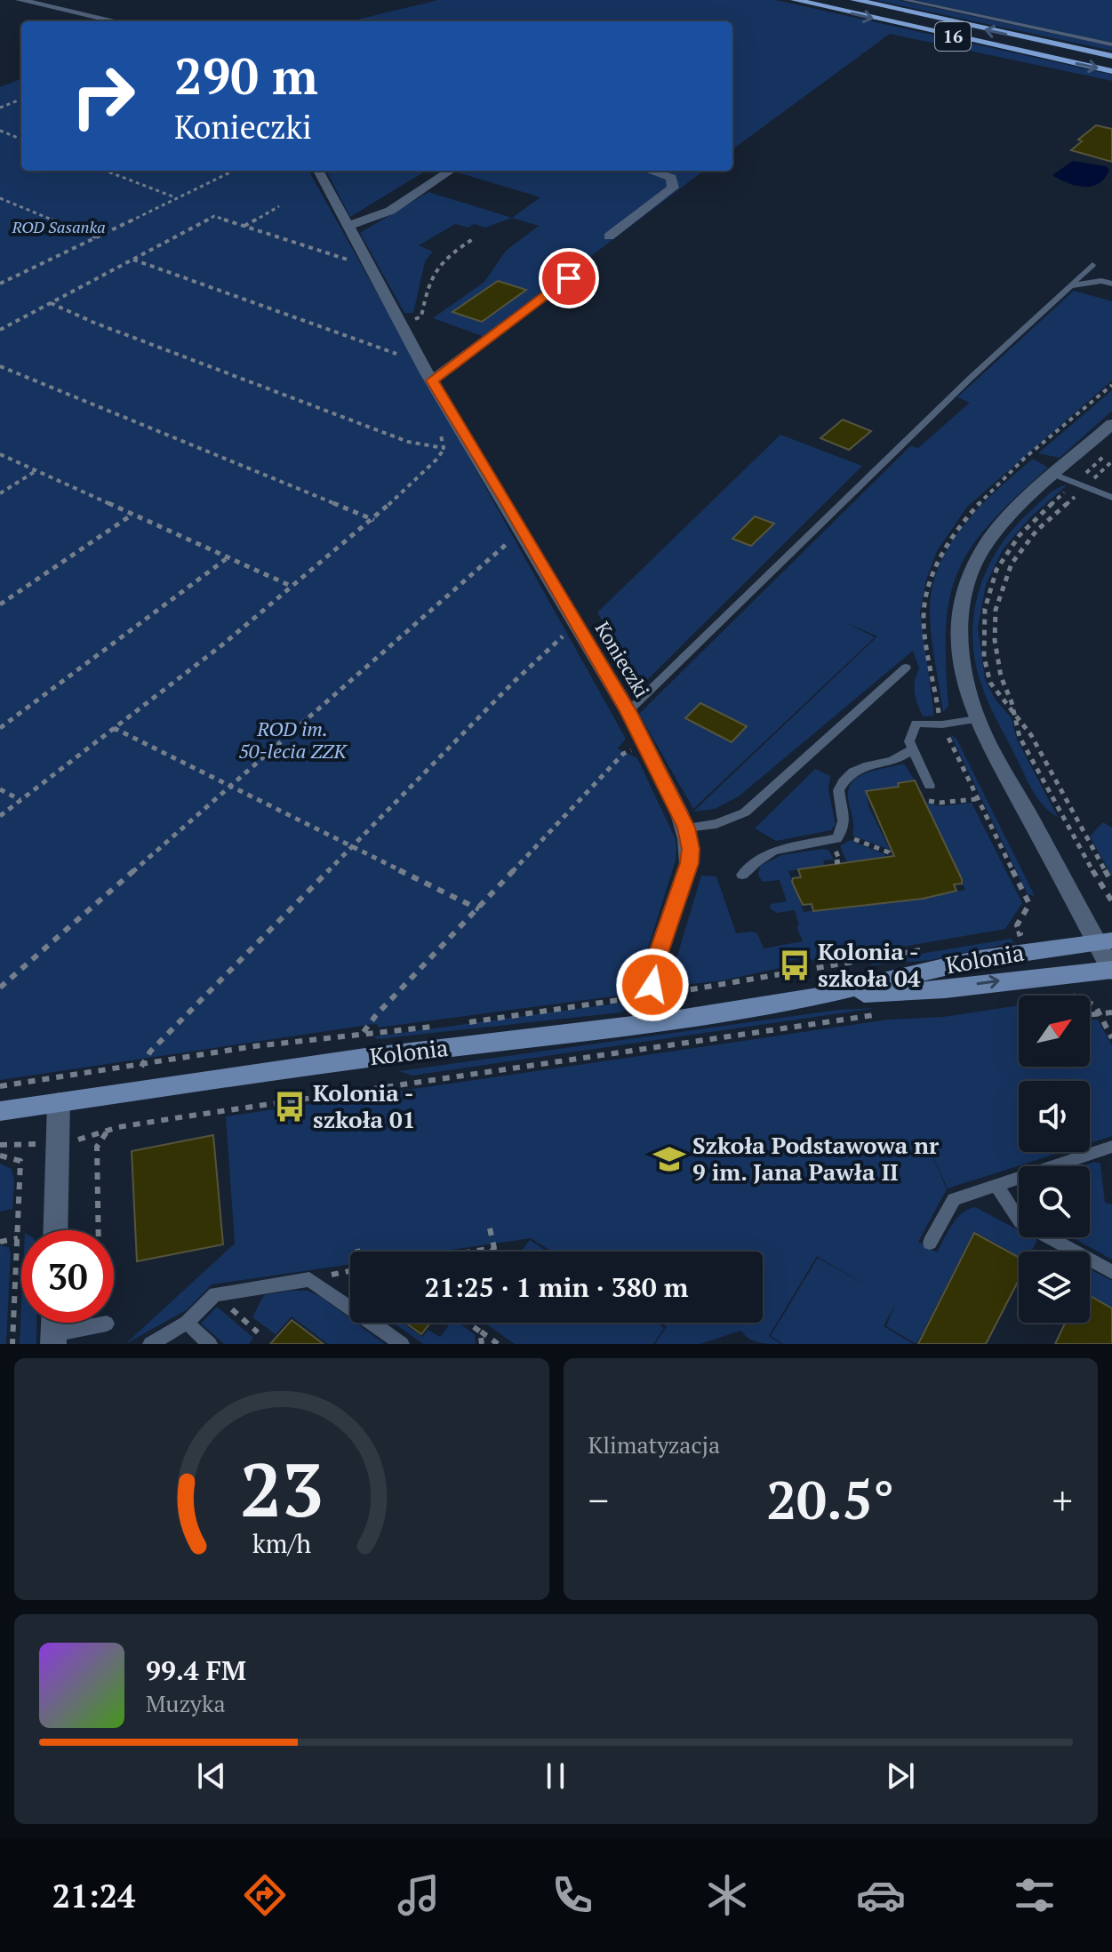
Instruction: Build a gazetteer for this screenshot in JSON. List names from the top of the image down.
{
  "streets": {
    "main road": ["16"],
    "street": ["Konieczki", "Kolonia"]
  },
  "crossings": [
    ["Konieczki", "Kolonia"]
  ],
  "parks": ["ROD Sasanka", "ROD im. 50-lecia ZZK"],
  "places": {
    "bus stop": ["Kolonia - szkoła 04", "Kolonia - szkoła 01"],
    "school or university": ["Szkoła Podstawowa nr 9 im. Jana Pawła II"]
  },
  "north": "top right",
  "page": {
    "turn": ["290 m", "Konieczki"],
    "limit": "30",
    "trip": "21:25 · 1 min · 380 m",
    "tile": "Klimatyzacja",
    "heat": ["−", "20.5°", "+"],
    "song": ["99.4 FM", "Muzyka"],
    "tabs": "21:24",
    "gauge": ["23", "km/h"]
  }
}
